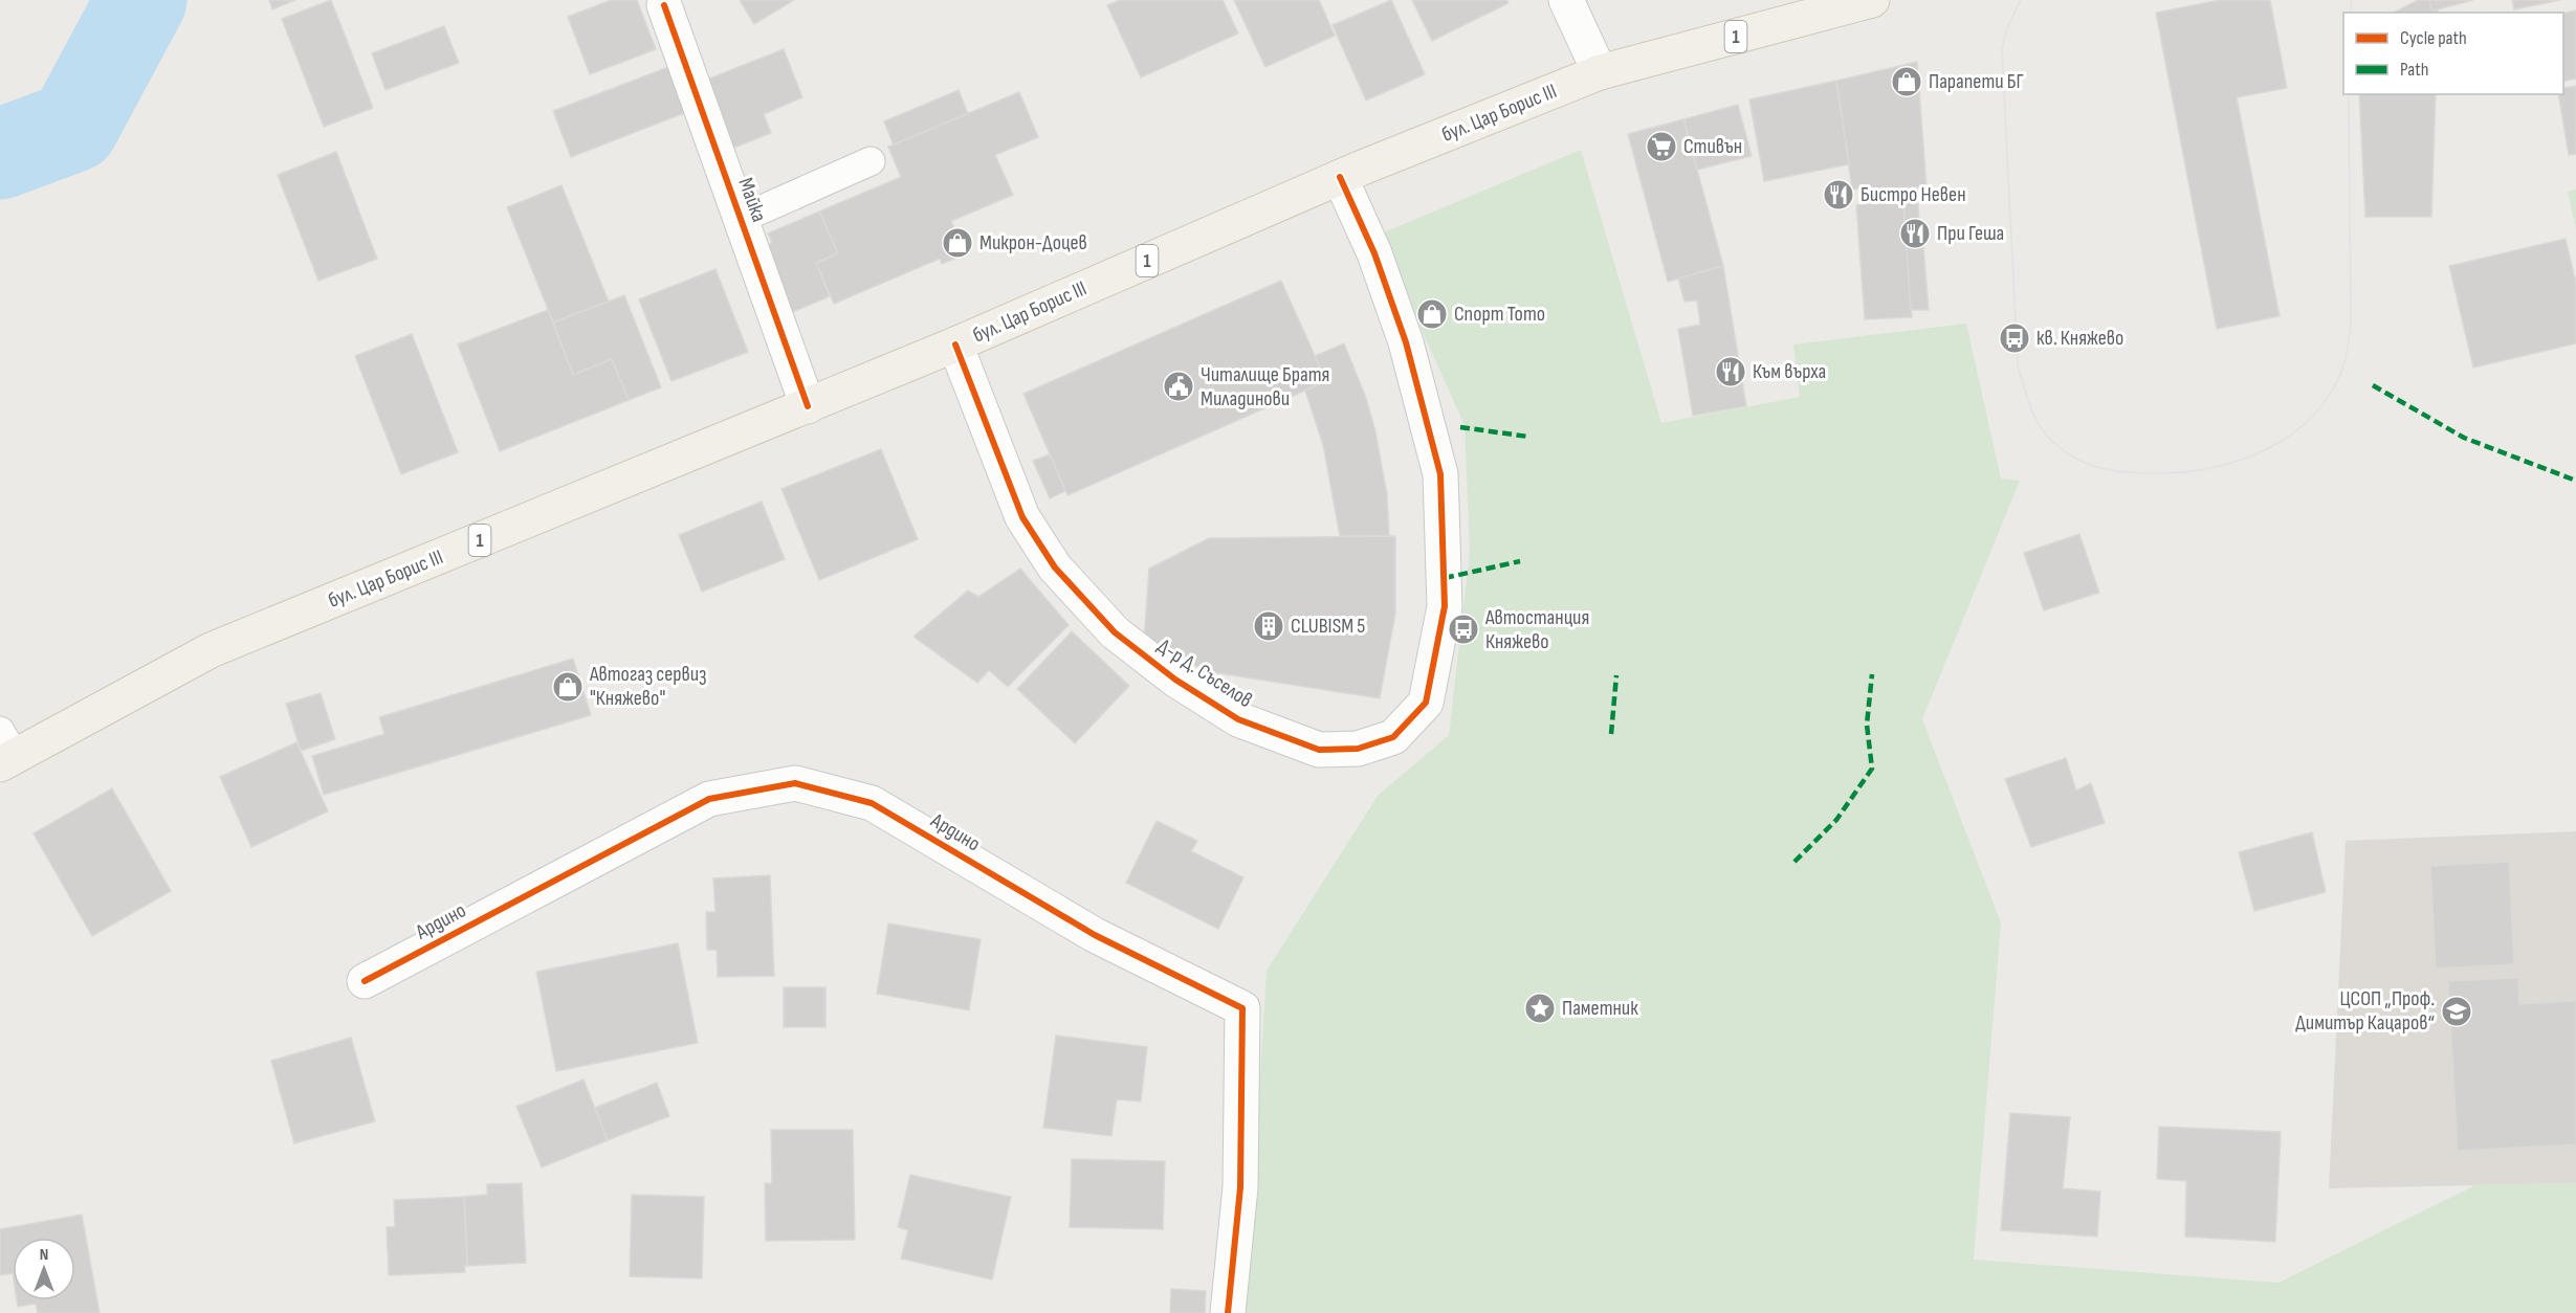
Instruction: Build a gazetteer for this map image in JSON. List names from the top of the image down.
{
  "streets": {
    "main road": ["1", "бул. Цар Борис III"],
    "street": ["Майка", "Д-р Д. Съселов", "Ардино"]
  },
  "crossings": [
    ["бул. Цар Борис III", "Майка"],
    ["бул. Цар Борис III", "Д-р Д. Съселов"]
  ],
  "places": {
    "shop": [
      "Парапети БГ",
      "Микрон-Доцев",
      "Спорт Тото",
      "Автогаз сервиз \"Княжево\""
    ],
    "supermarket": ["Стивън"],
    "restaurant": ["Бистро Невен", "При Геша", "Към върха"],
    "bus stop": ["кв. Княжево", "Автостанция Княжево"],
    "public building": ["Читалище Братя Миладинови"],
    "building": ["CLUBISM 5"],
    "place": ["Паметник"],
    "school or university": ["ЦСОП „Проф. Димитър Кацаров“"]
  },
  "legend": ["Cycle path", "Path"],
  "north": "top"
}
